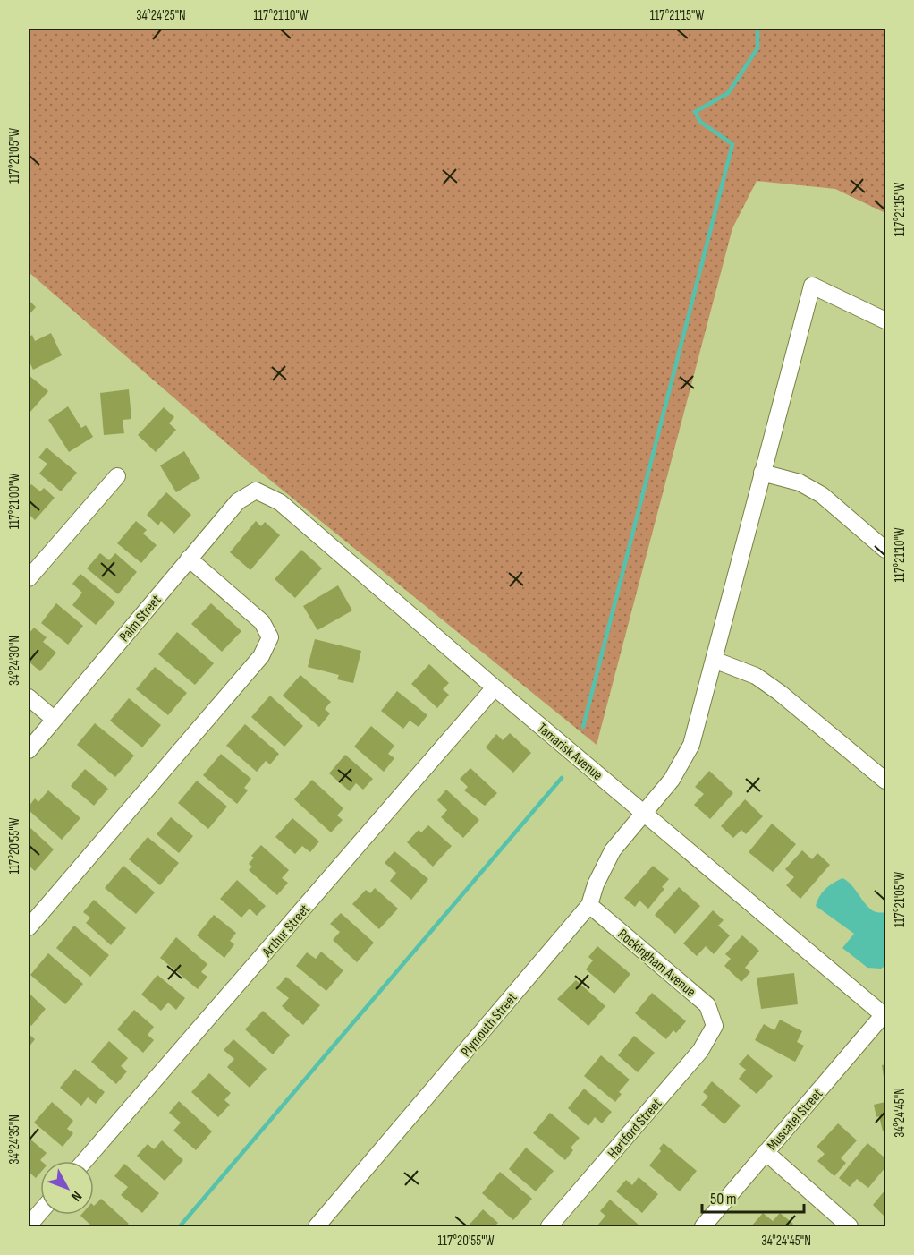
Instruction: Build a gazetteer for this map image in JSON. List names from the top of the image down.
{
  "streets": {
    "street": [
      "Palm Street",
      "Tamarisk Avenue",
      "Arthur Street",
      "Rockingham Avenue",
      "Plymouth Street",
      "Muscatel Street",
      "Hartford Street"
    ]
  },
  "crossings": [
    ["Palm Street", "Tamarisk Avenue"],
    ["Tamarisk Avenue", "Arthur Street"],
    ["Tamarisk Avenue", "Plymouth Street"],
    ["Tamarisk Avenue", "Muscatel Street"],
    ["Rockingham Avenue", "Plymouth Street"],
    ["Rockingham Avenue", "Hartford Street"]
  ],
  "scale_bar": "50 m",
  "north": "bottom right",
  "coordinates": [
    "34°24'25\"N",
    "117°21'10\"W",
    "117°21'15\"W",
    "117°21'05\"W",
    "117°21'00\"W",
    "34°24'30\"N",
    "117°20'55\"W",
    "34°24'45\"N",
    "34°24'35\"N"
  ]
}
